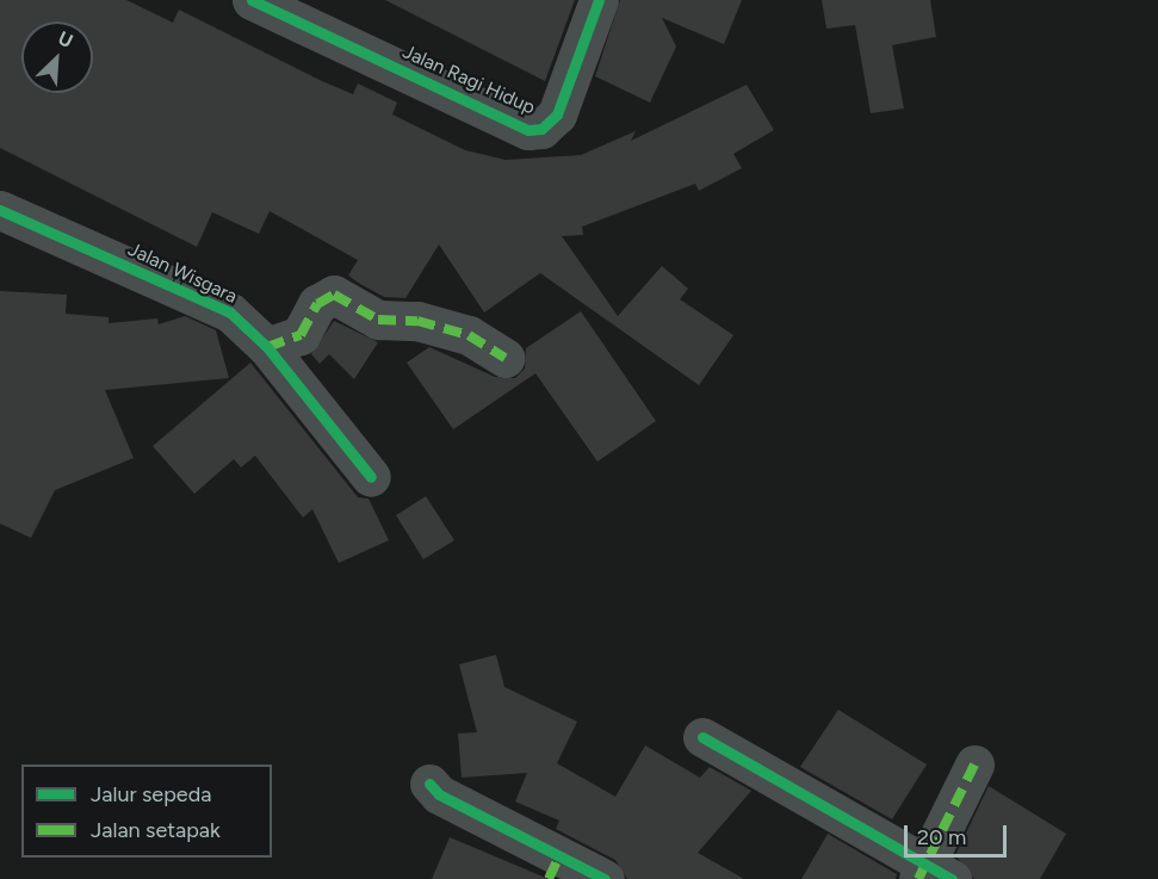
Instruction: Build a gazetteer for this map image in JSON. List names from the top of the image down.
{
  "streets": {
    "street": ["Jalan Ragi Hidup", "Jalan Wisgara"]
  },
  "legend": ["Jalur sepeda", "Jalan setapak"],
  "scale_bar": "20 m",
  "north": "top right"
}
